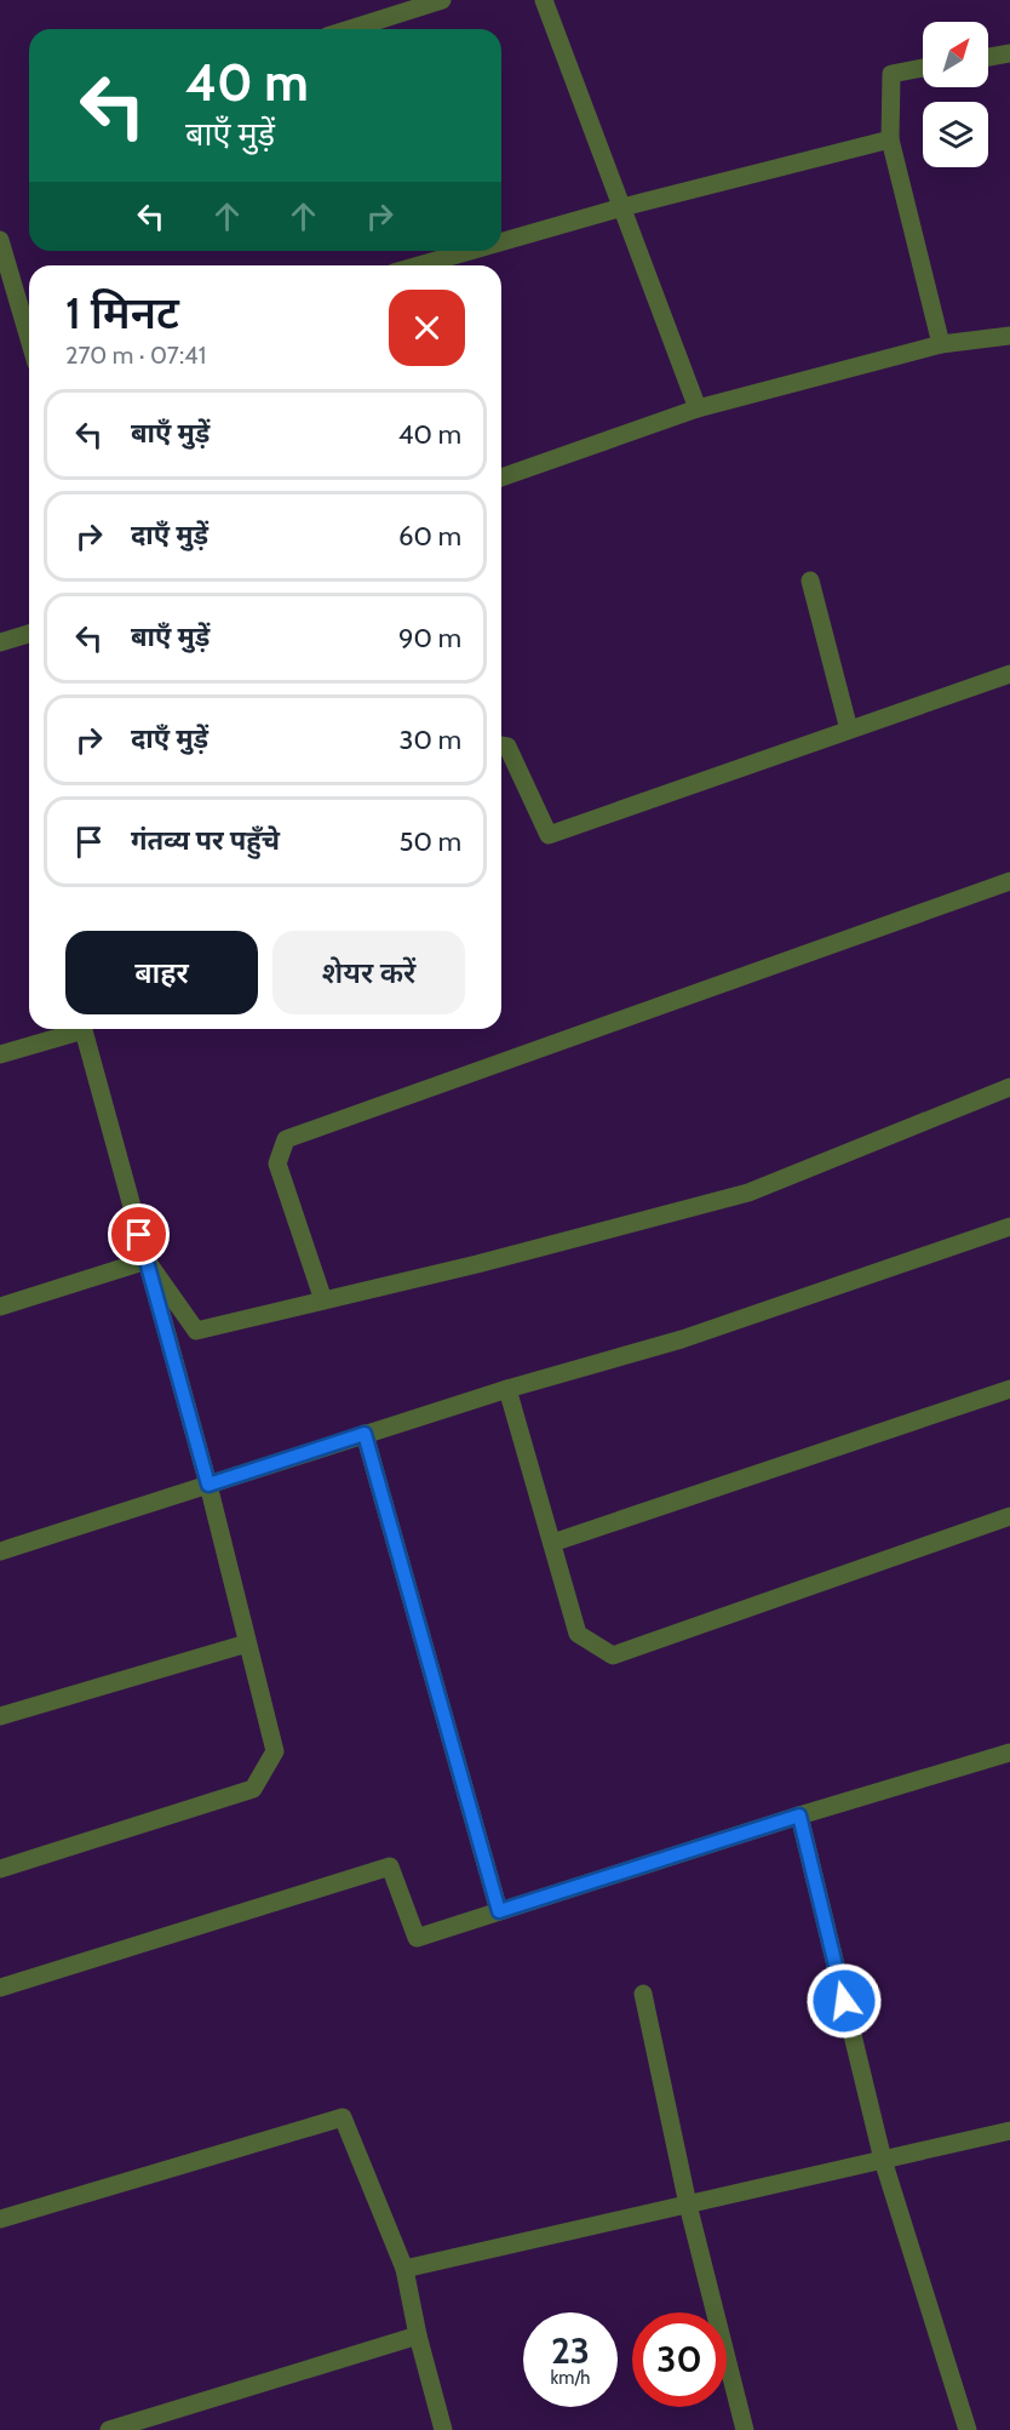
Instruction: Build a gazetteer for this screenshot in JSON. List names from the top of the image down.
{
  "north": "top right",
  "page": {
    "turn": ["40 m", "बाएँ मुड़ें"],
    "heading": ["1 मिनट", "270 m · 07:41"],
    "list": [
      {
        "name": "बाएँ मुड़ें",
        "value": "40 m"
      },
      {
        "name": "दाएँ मुड़ें",
        "value": "60 m"
      },
      {
        "name": "बाएँ मुड़ें",
        "value": "90 m"
      },
      {
        "name": "दाएँ मुड़ें",
        "value": "30 m"
      },
      {
        "name": "गंतव्य पर पहुँचे",
        "value": "50 m"
      }
    ],
    "buttons": ["बाहर", "शेयर करें"],
    "speed": "23 km/h",
    "limit": "30"
  }
}
